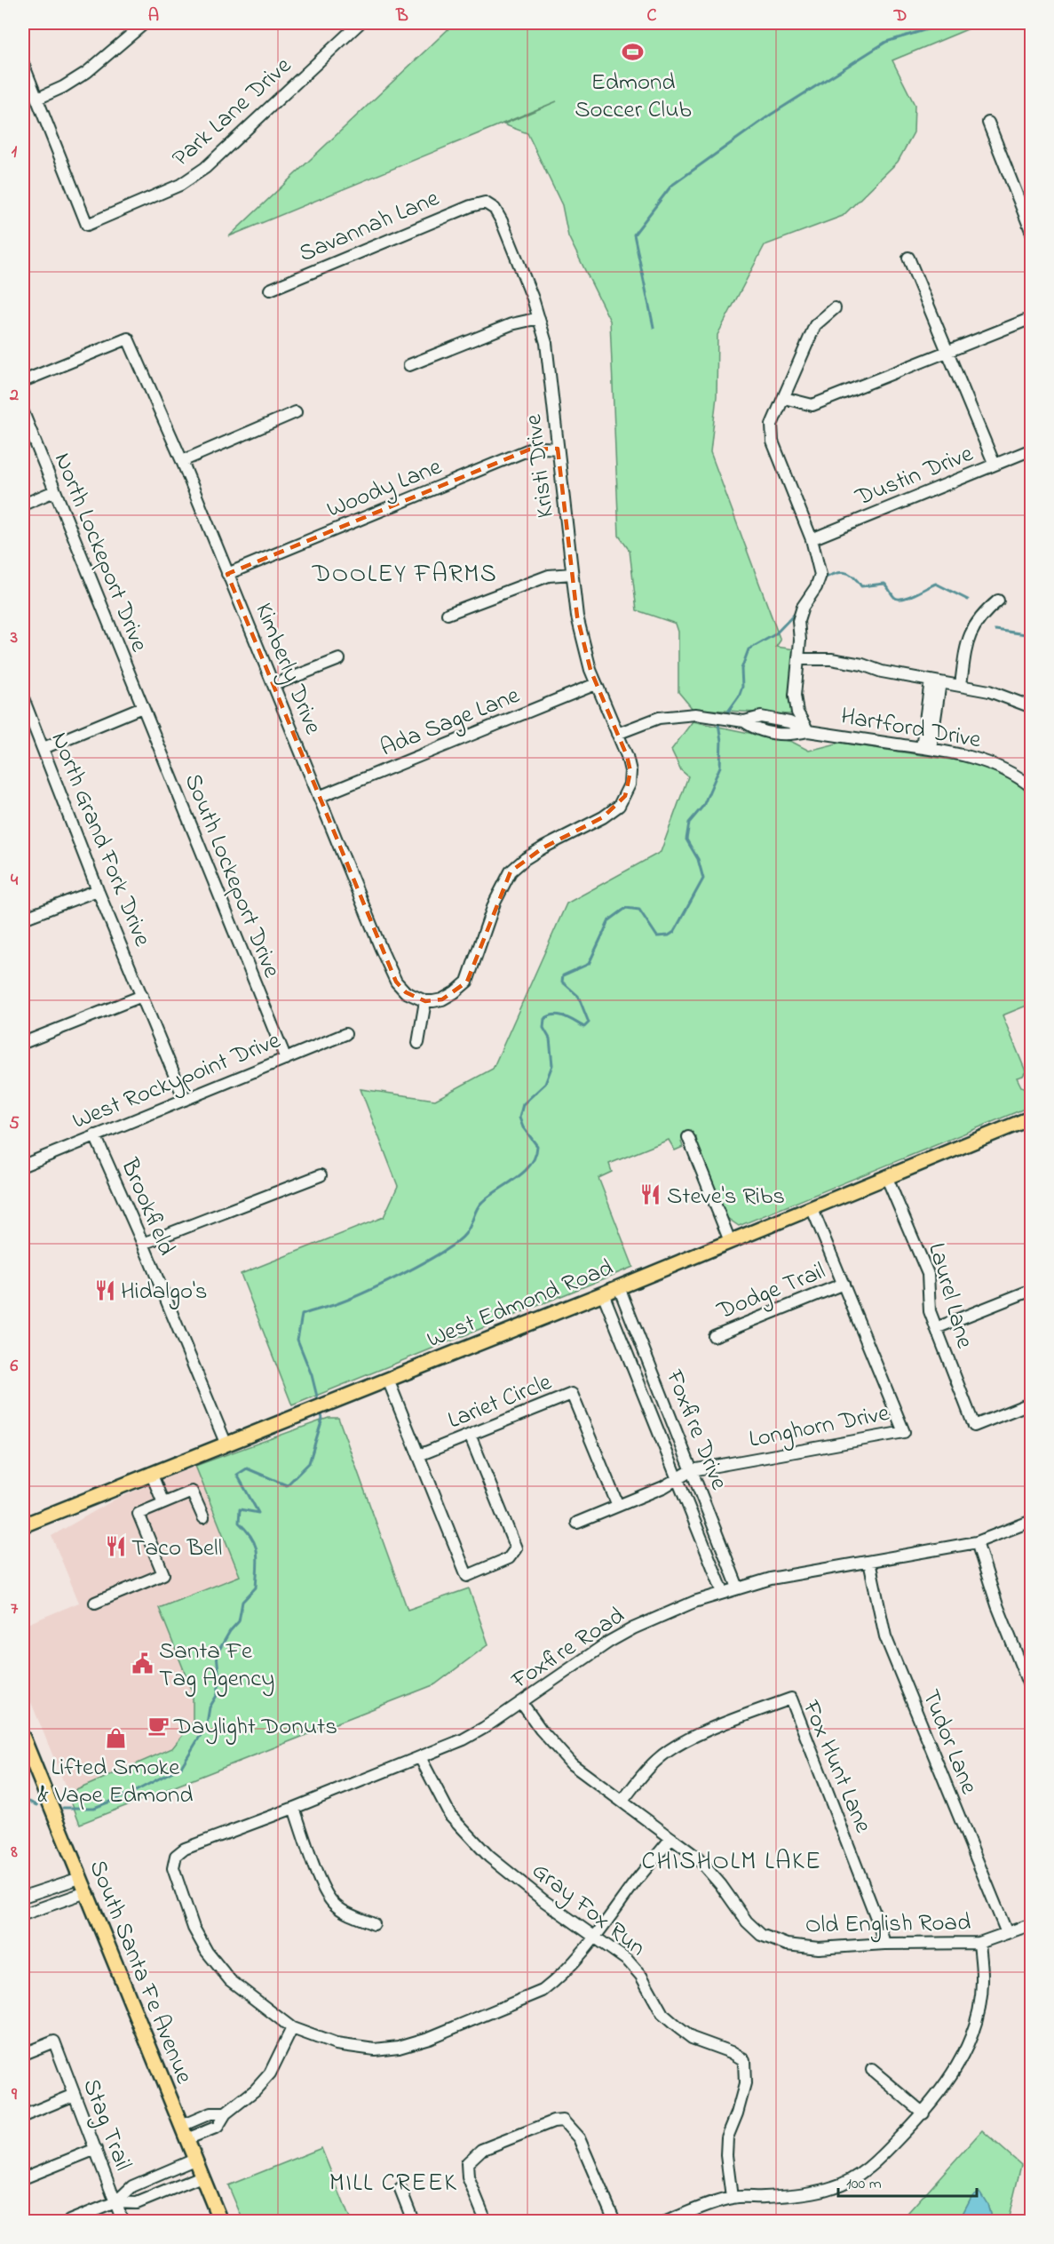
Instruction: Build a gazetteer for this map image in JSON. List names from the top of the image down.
{
  "streets": {
    "main road": ["West Edmond Road", "South Santa Fe Avenue"],
    "street": [
      "Park Lane Drive",
      "Savannah Lane",
      "Kristi Drive",
      "Dustin Drive",
      "Woody Lane",
      "North Lockeport Drive",
      "Kimberly Drive",
      "Ada Sage Lane",
      "Hartford Drive",
      "North Grand Fork Drive",
      "South Lockeport Drive",
      "West Rockypoint Drive",
      "Brookfield",
      "Dodge Trail",
      "Laurel Lane",
      "Lariet Circle",
      "Longhorn Drive",
      "Foxfire Drive",
      "Foxfire Road",
      "Tudor Lane",
      "Fox Hunt Lane",
      "Gray Fox Run",
      "Old English Road",
      "Stag Trail"
    ]
  },
  "crossings": [
    ["Savannah Lane", "Kristi Drive"],
    ["Kristi Drive", "Woody Lane"],
    ["Kristi Drive", "Kimberly Drive"],
    ["Kristi Drive", "Ada Sage Lane"],
    ["Kristi Drive", "Hartford Drive"],
    ["Woody Lane", "Kimberly Drive"],
    ["North Lockeport Drive", "South Lockeport Drive"],
    ["Kimberly Drive", "Ada Sage Lane"],
    ["North Grand Fork Drive", "West Rockypoint Drive"],
    ["South Lockeport Drive", "West Rockypoint Drive"],
    ["West Rockypoint Drive", "Brookfield"],
    ["Brookfield", "West Edmond Road"],
    ["Dodge Trail", "Longhorn Drive"],
    ["Laurel Lane", "West Edmond Road"],
    ["West Edmond Road", "Longhorn Drive"],
    ["West Edmond Road", "Foxfire Drive"],
    ["Lariet Circle", "Longhorn Drive"],
    ["Longhorn Drive", "Foxfire Drive"],
    ["Foxfire Drive", "Foxfire Road"],
    ["Foxfire Road", "Tudor Lane"],
    ["Foxfire Road", "Gray Fox Run"],
    ["Foxfire Road", "Old English Road"],
    ["Tudor Lane", "Old English Road"],
    ["Fox Hunt Lane", "Old English Road"]
  ],
  "districts": ["DOOLEY FARMS", "CHISHOLM LAKE", "MILL CREEK"],
  "places": {
    "sports": ["Edmond Soccer Club"],
    "restaurant": ["Steve's Ribs", "Hidalgo's", "Taco Bell"],
    "public building": ["Santa Fe Tag Agency"],
    "cafe": ["Daylight Donuts"],
    "shop": ["Lifted Smoke & Vape Edmond"]
  },
  "scale_bar": "100 m",
  "grid": {
    "columns": [
      "A",
      "B",
      "C",
      "D"
    ],
    "rows": [
      "1",
      "2",
      "3",
      "4",
      "5",
      "6",
      "7",
      "8",
      "9"
    ]
  }
}
